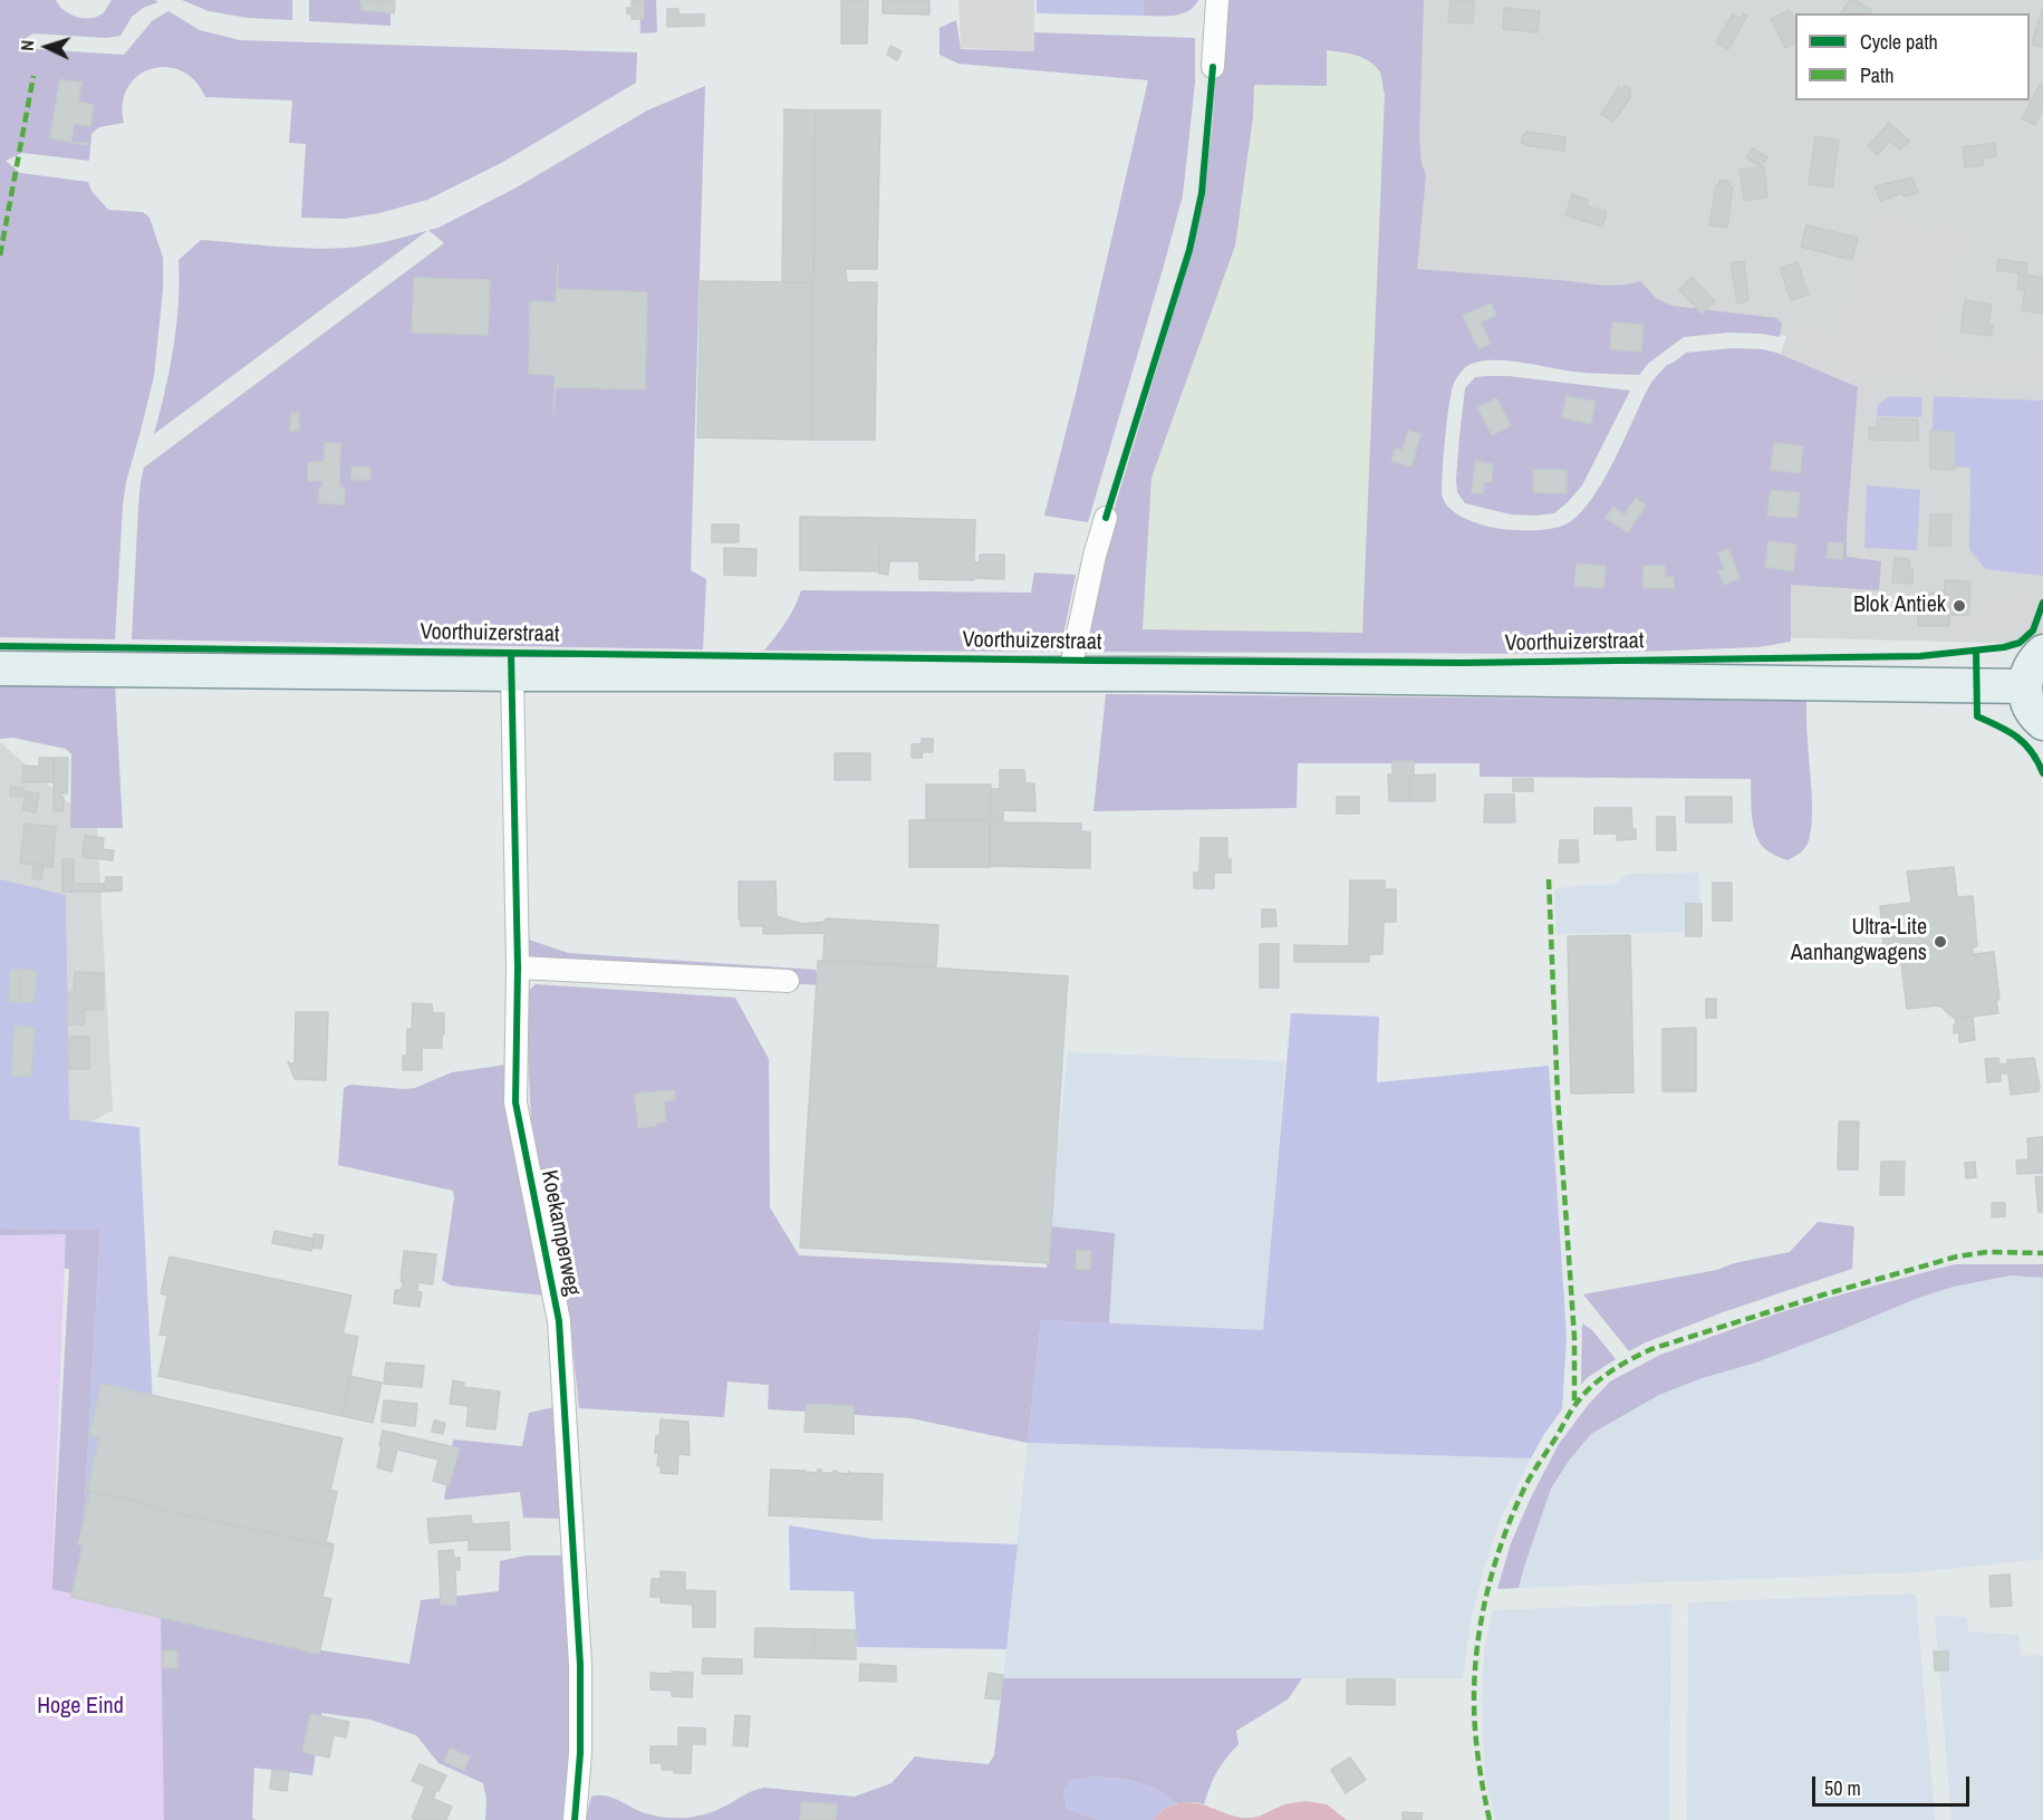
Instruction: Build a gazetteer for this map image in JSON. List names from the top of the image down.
{
  "streets": {
    "main road": ["Voorthuizerstraat"],
    "street": ["Koekamperweg"]
  },
  "crossings": [
    ["Voorthuizerstraat", "Koekamperweg"]
  ],
  "parks": ["Hoge Eind"],
  "places": ["Blok Antiek", "Ultra-Lite Aanhangwagens"],
  "legend": ["Cycle path", "Path"],
  "scale_bar": "50 m",
  "north": "left"
}
